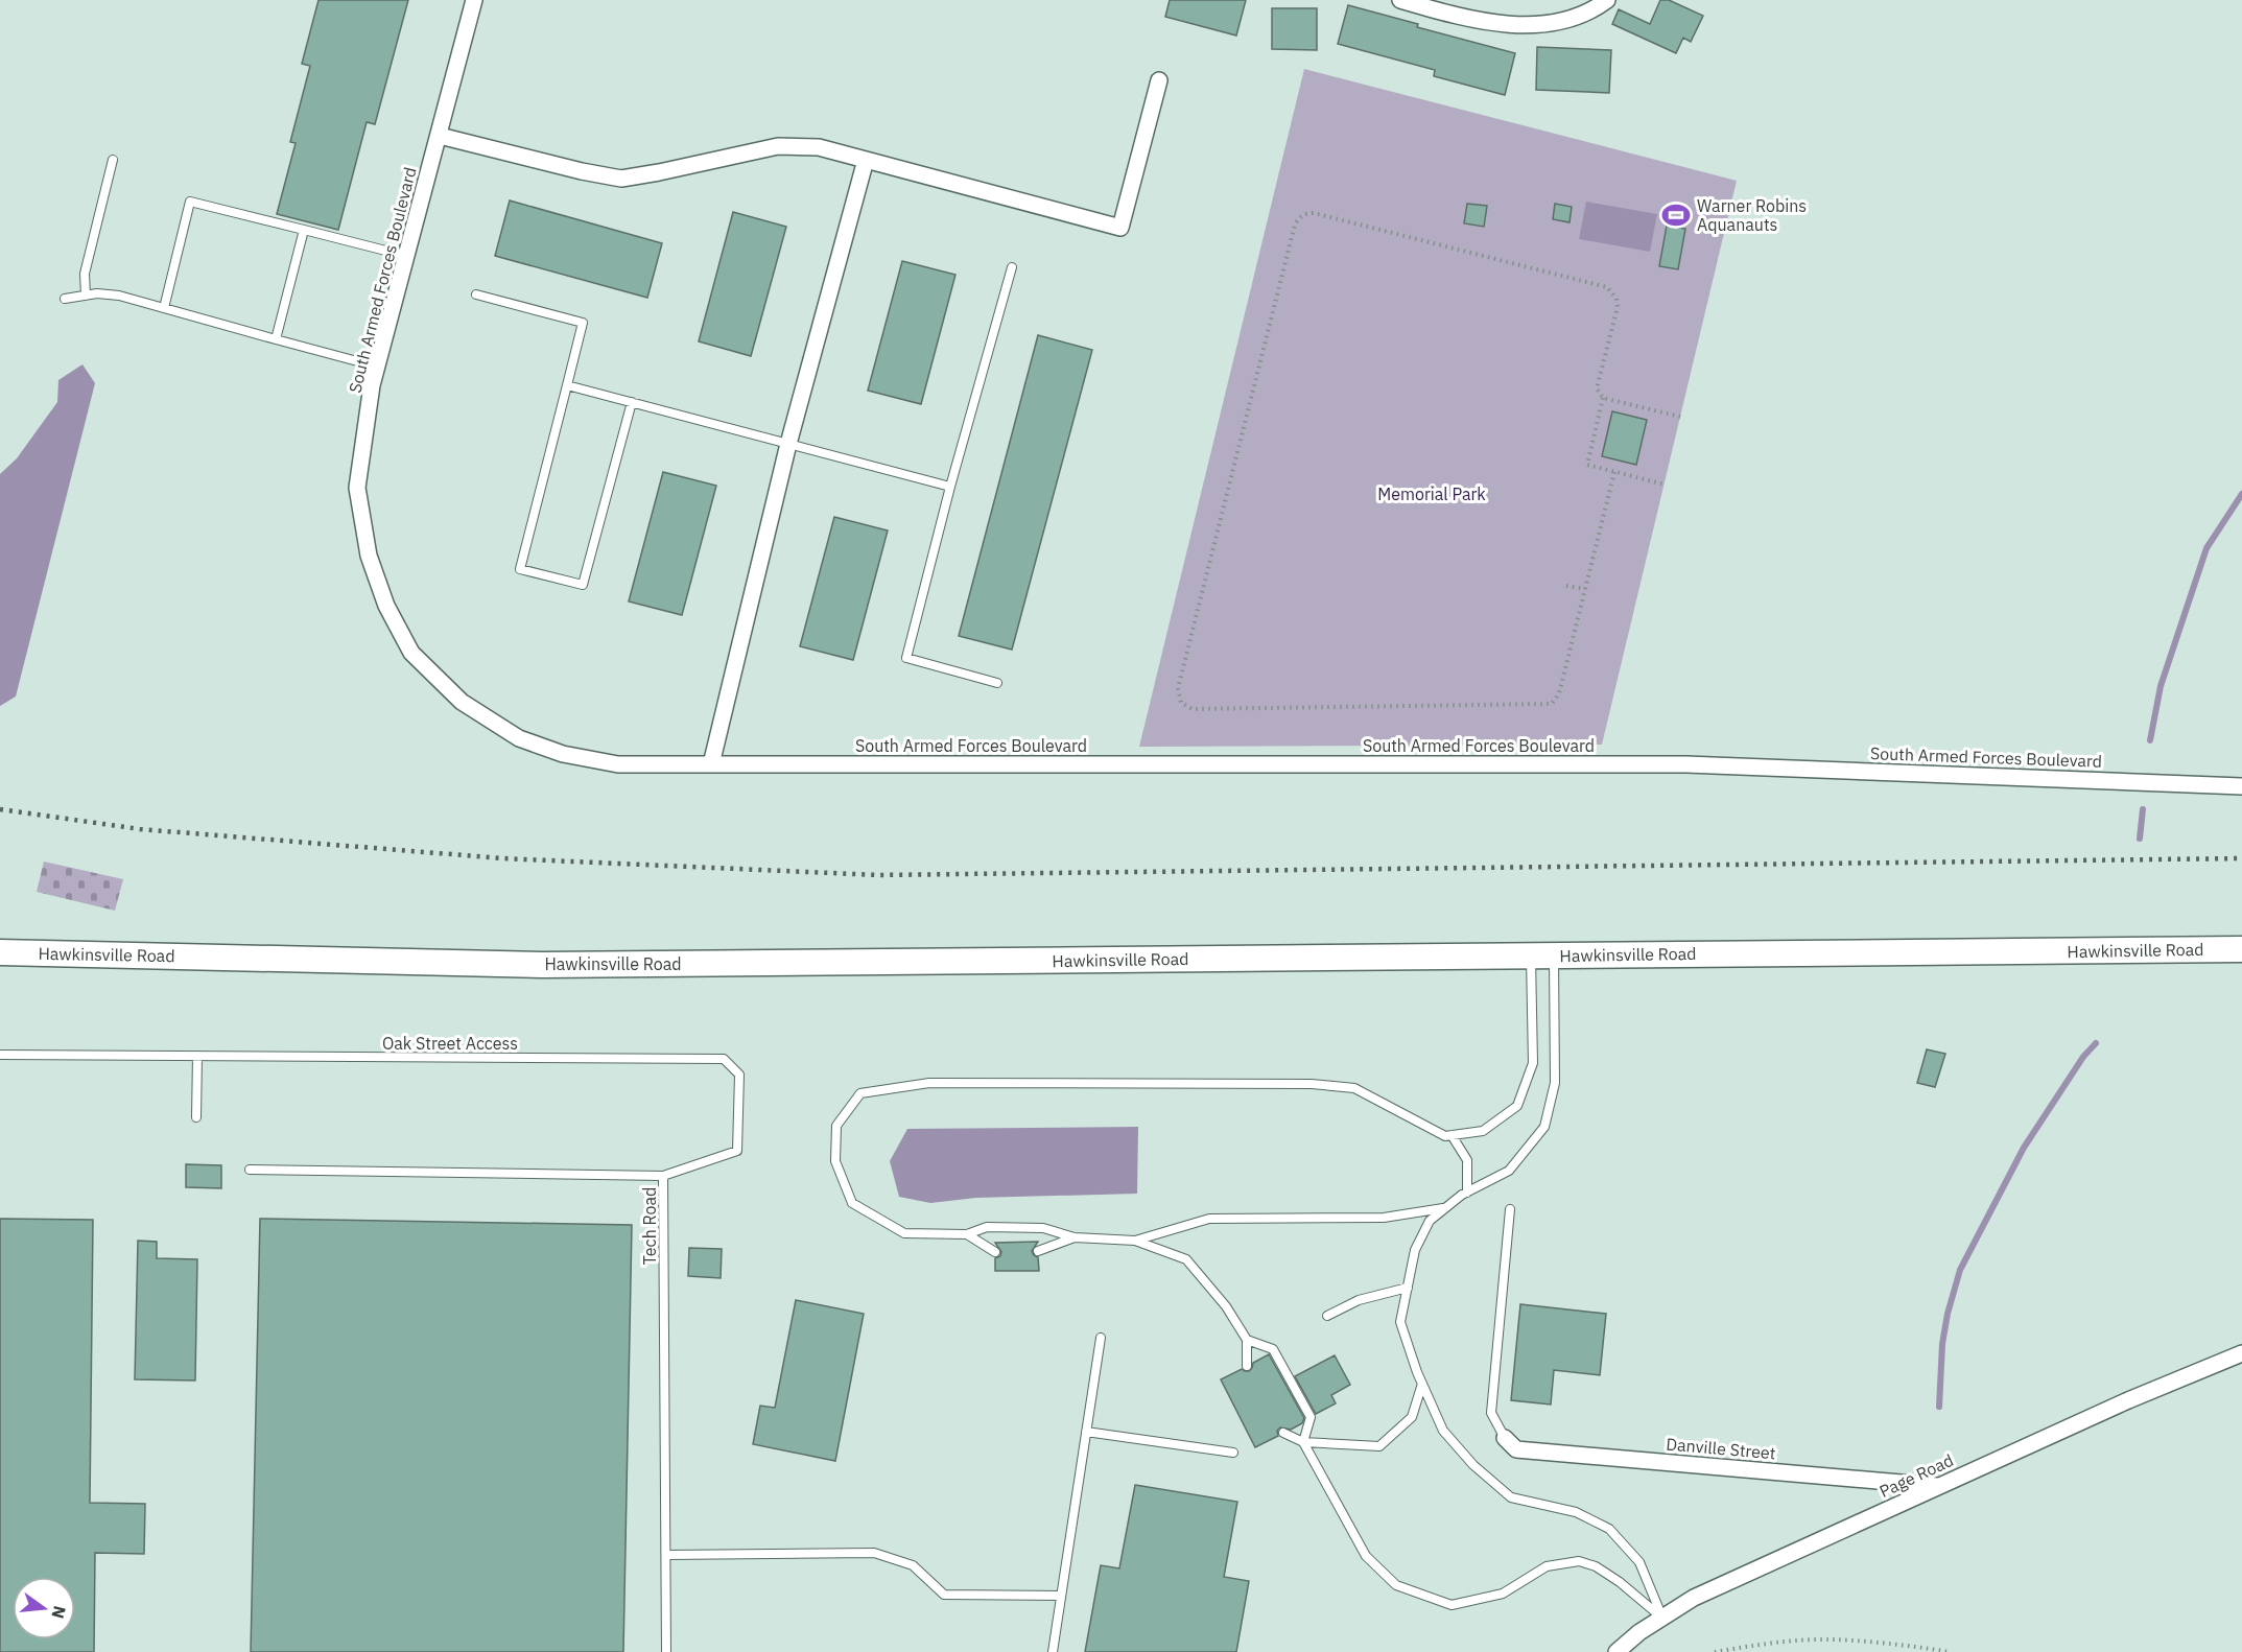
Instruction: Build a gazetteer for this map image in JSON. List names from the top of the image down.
{
  "streets": {
    "main road": ["Hawkinsville Road"],
    "street": ["South Armed Forces Boulevard", "Danville Street", "Page Road"],
    "lane": ["Oak Street Access", "Tech Road"]
  },
  "crossings": [
    ["Oak Street Access", "Tech Road"],
    ["Danville Street", "Page Road"]
  ],
  "parks": ["Memorial Park"],
  "places": {
    "sports": ["Warner Robins Aquanauts"]
  },
  "north": "right"
}
